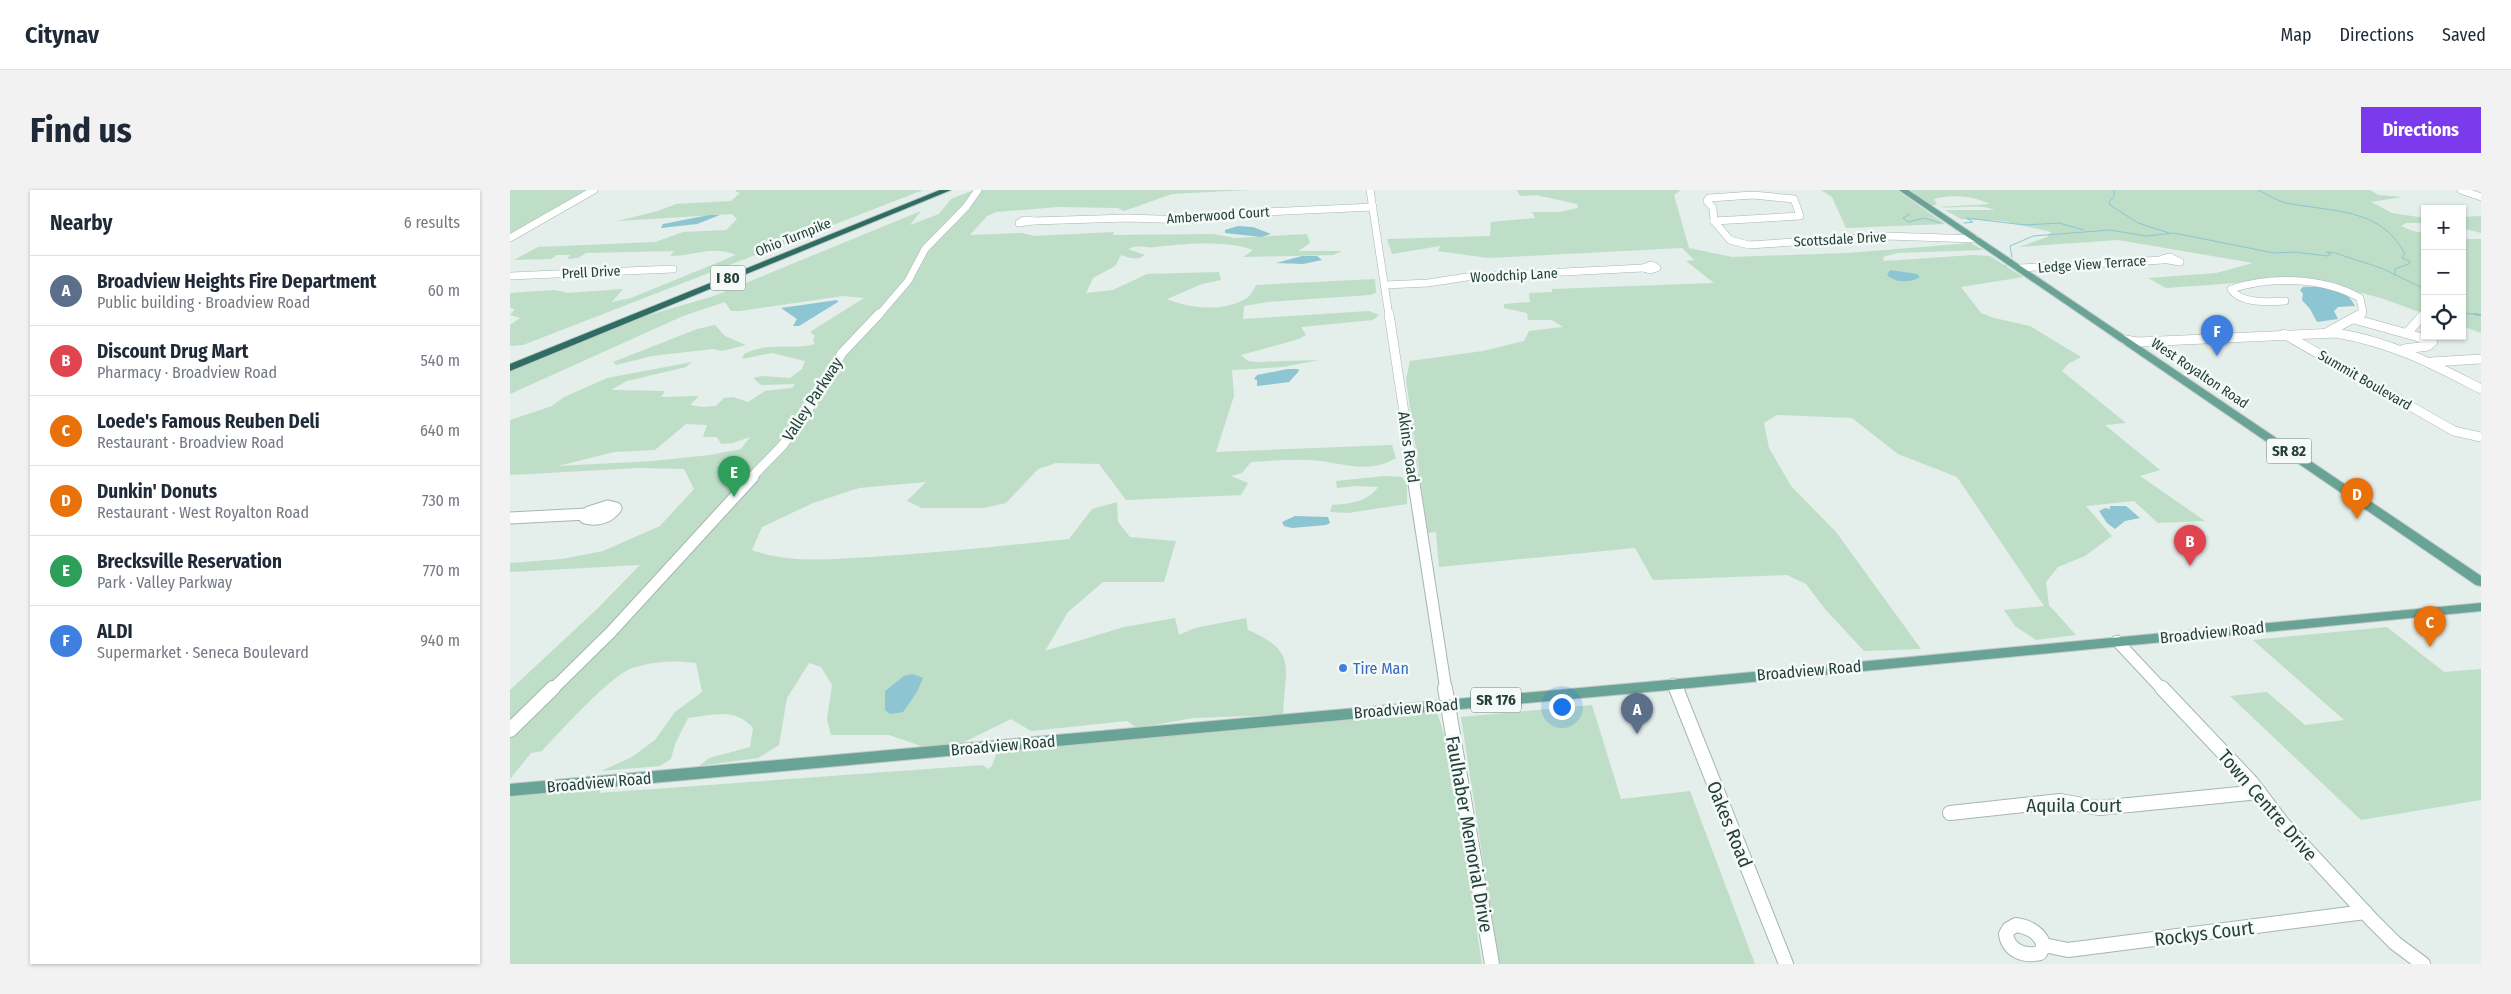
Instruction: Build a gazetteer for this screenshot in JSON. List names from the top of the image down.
{
  "streets": {
    "highway": ["Ohio Turnpike", "I 80"],
    "main road": [
      "West Royalton Road",
      "SR 82",
      "Broadview Road",
      "SR 176"
    ],
    "street": [
      "Amberwood Court",
      "Scottsdale Drive",
      "Ledge View Terrace",
      "Prell Drive",
      "Woodchip Lane",
      "Summit Boulevard",
      "Valley Parkway",
      "Akins Road",
      "Aquila Court",
      "Town Centre Drive",
      "Oakes Road",
      "Faulhaber Memorial Drive",
      "Rockys Court"
    ]
  },
  "crossings": [
    ["Amberwood Court", "Akins Road"],
    ["Scottsdale Drive", "West Royalton Road"],
    ["Ledge View Terrace", "West Royalton Road"],
    ["Woodchip Lane", "Akins Road"],
    ["Akins Road", "Broadview Road"],
    ["Akins Road", "Faulhaber Memorial Drive"],
    ["Broadview Road", "Town Centre Drive"],
    ["Broadview Road", "Oakes Road"],
    ["Broadview Road", "Faulhaber Memorial Drive"],
    ["Aquila Court", "Town Centre Drive"],
    ["Town Centre Drive", "Rockys Court"]
  ],
  "places": ["Tire Man"],
  "page": {
    "header": "Citynav",
    "nav": ["Map", "Directions", "Saved"],
    "buttons": "Directions",
    "title": "Find us",
    "heading": ["Nearby", "6 results"],
    "map_buttons": ["+", "−"],
    "list": [
      {
        "mark": "A",
        "name": "Broadview Heights Fire Department",
        "note": "Public building · Broadview Road",
        "value": "60 m"
      },
      {
        "mark": "B",
        "name": "Discount Drug Mart",
        "note": "Pharmacy · Broadview Road",
        "value": "540 m"
      },
      {
        "mark": "C",
        "name": "Loede's Famous Reuben Deli",
        "note": "Restaurant · Broadview Road",
        "value": "640 m"
      },
      {
        "mark": "D",
        "name": "Dunkin' Donuts",
        "note": "Restaurant · West Royalton Road",
        "value": "730 m"
      },
      {
        "mark": "E",
        "name": "Brecksville Reservation",
        "note": "Park · Valley Parkway",
        "value": "770 m"
      },
      {
        "mark": "F",
        "name": "ALDI",
        "note": "Supermarket · Seneca Boulevard",
        "value": "940 m"
      }
    ],
    "pins": [
      "F",
      "E",
      "D",
      "B",
      "C",
      "A"
    ]
  }
}
